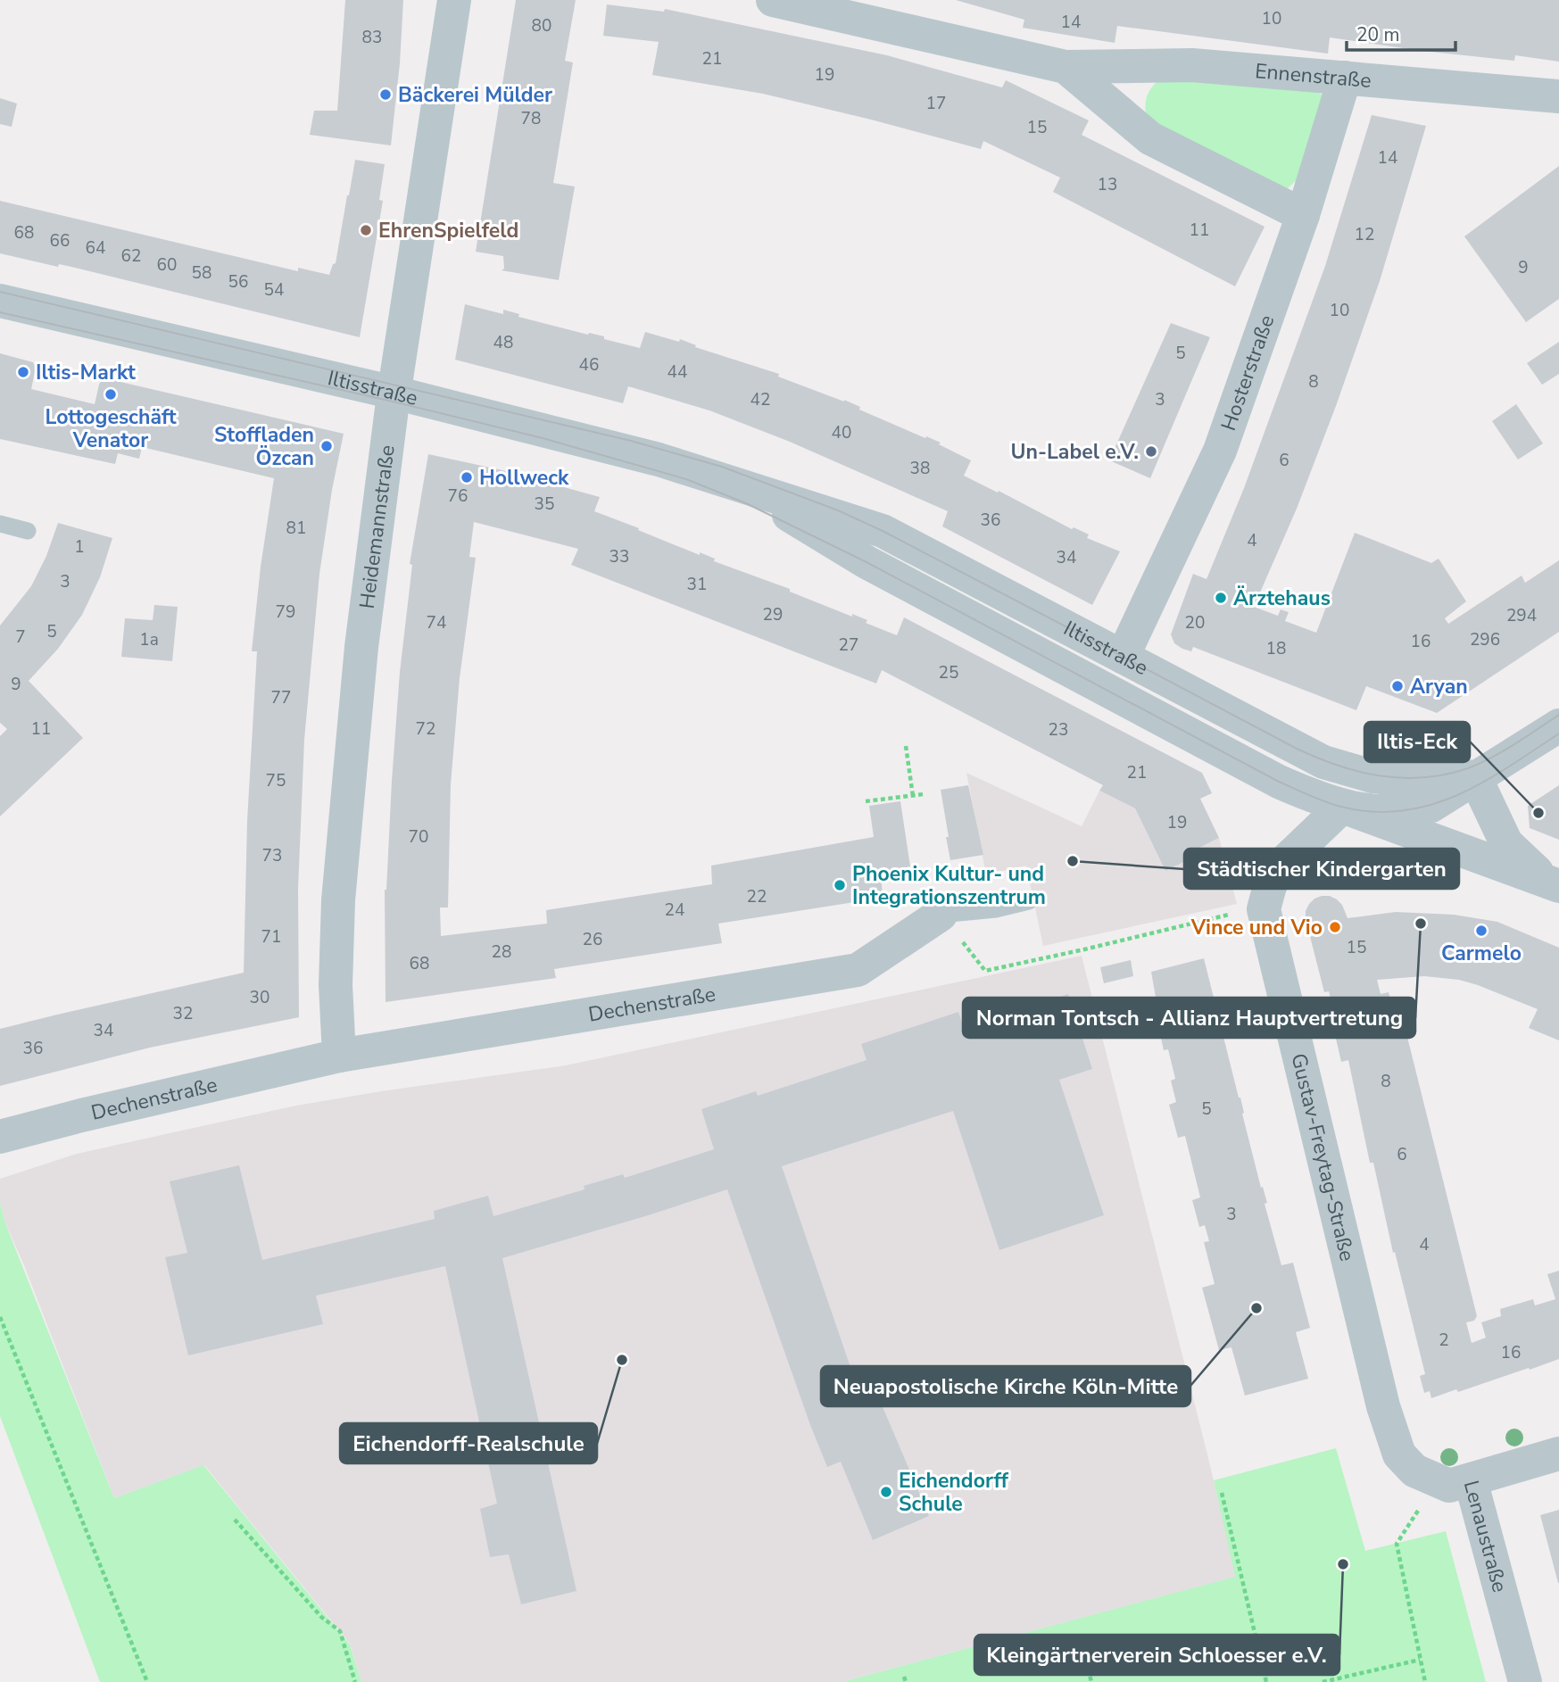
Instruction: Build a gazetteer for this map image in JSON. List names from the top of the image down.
{
  "streets": {
    "street": [
      "Ennenstraße",
      "Hosterstraße",
      "Iltisstraße",
      "Heidemannstraße",
      "Dechenstraße",
      "Gustav-Freytag-Straße",
      "Lenaustraße"
    ]
  },
  "crossings": [
    ["Ennenstraße", "Hosterstraße"],
    ["Hosterstraße", "Iltisstraße"],
    ["Iltisstraße", "Heidemannstraße"],
    ["Heidemannstraße", "Dechenstraße"],
    ["Gustav-Freytag-Straße", "Lenaustraße"]
  ],
  "places": [
    "Bäckerei Mülder",
    "EhrenSpielfeld",
    "Iltis-Markt",
    "Lottogeschäft Venator",
    "Stoffladen Özcan",
    "Un-Label e.V.",
    "Hollweck",
    "Ärztehaus",
    "Aryan",
    "Iltis-Eck",
    "Städtischer Kindergarten",
    "Phoenix Kultur- und Integrationszentrum",
    "Norman Tontsch - Allianz Hauptvertretung",
    "Vince und Vio",
    "Carmelo",
    "Neuapostolische Kirche Köln-Mitte",
    "Eichendorff-Realschule",
    "Eichendorff Schule",
    "Kleingärtnerverein Schloesser e.V."
  ],
  "house_numbers": [
    "10",
    "14",
    "80",
    "83",
    "21",
    "19",
    "17",
    "78",
    "15",
    "14",
    "13",
    "11",
    "68",
    "12",
    "66",
    "64",
    "62",
    "60",
    "9",
    "58",
    "56",
    "54",
    "10",
    "48",
    "5",
    "46",
    "44",
    "8",
    "42",
    "3",
    "40",
    "6",
    "38",
    "76",
    "35",
    "36",
    "81",
    "4",
    "1",
    "33",
    "34",
    "3",
    "31",
    "79",
    "29",
    "294",
    "74",
    "20",
    "5",
    "7",
    "1a",
    "296",
    "16",
    "27",
    "18",
    "25",
    "9",
    "77",
    "11",
    "72",
    "23",
    "21",
    "75",
    "19",
    "70",
    "73",
    "22",
    "24",
    "71",
    "26",
    "15",
    "28",
    "68",
    "30",
    "32",
    "34",
    "36",
    "8",
    "5",
    "6",
    "3",
    "4",
    "2",
    "16"
  ],
  "scale_bar": "20 m"
}
